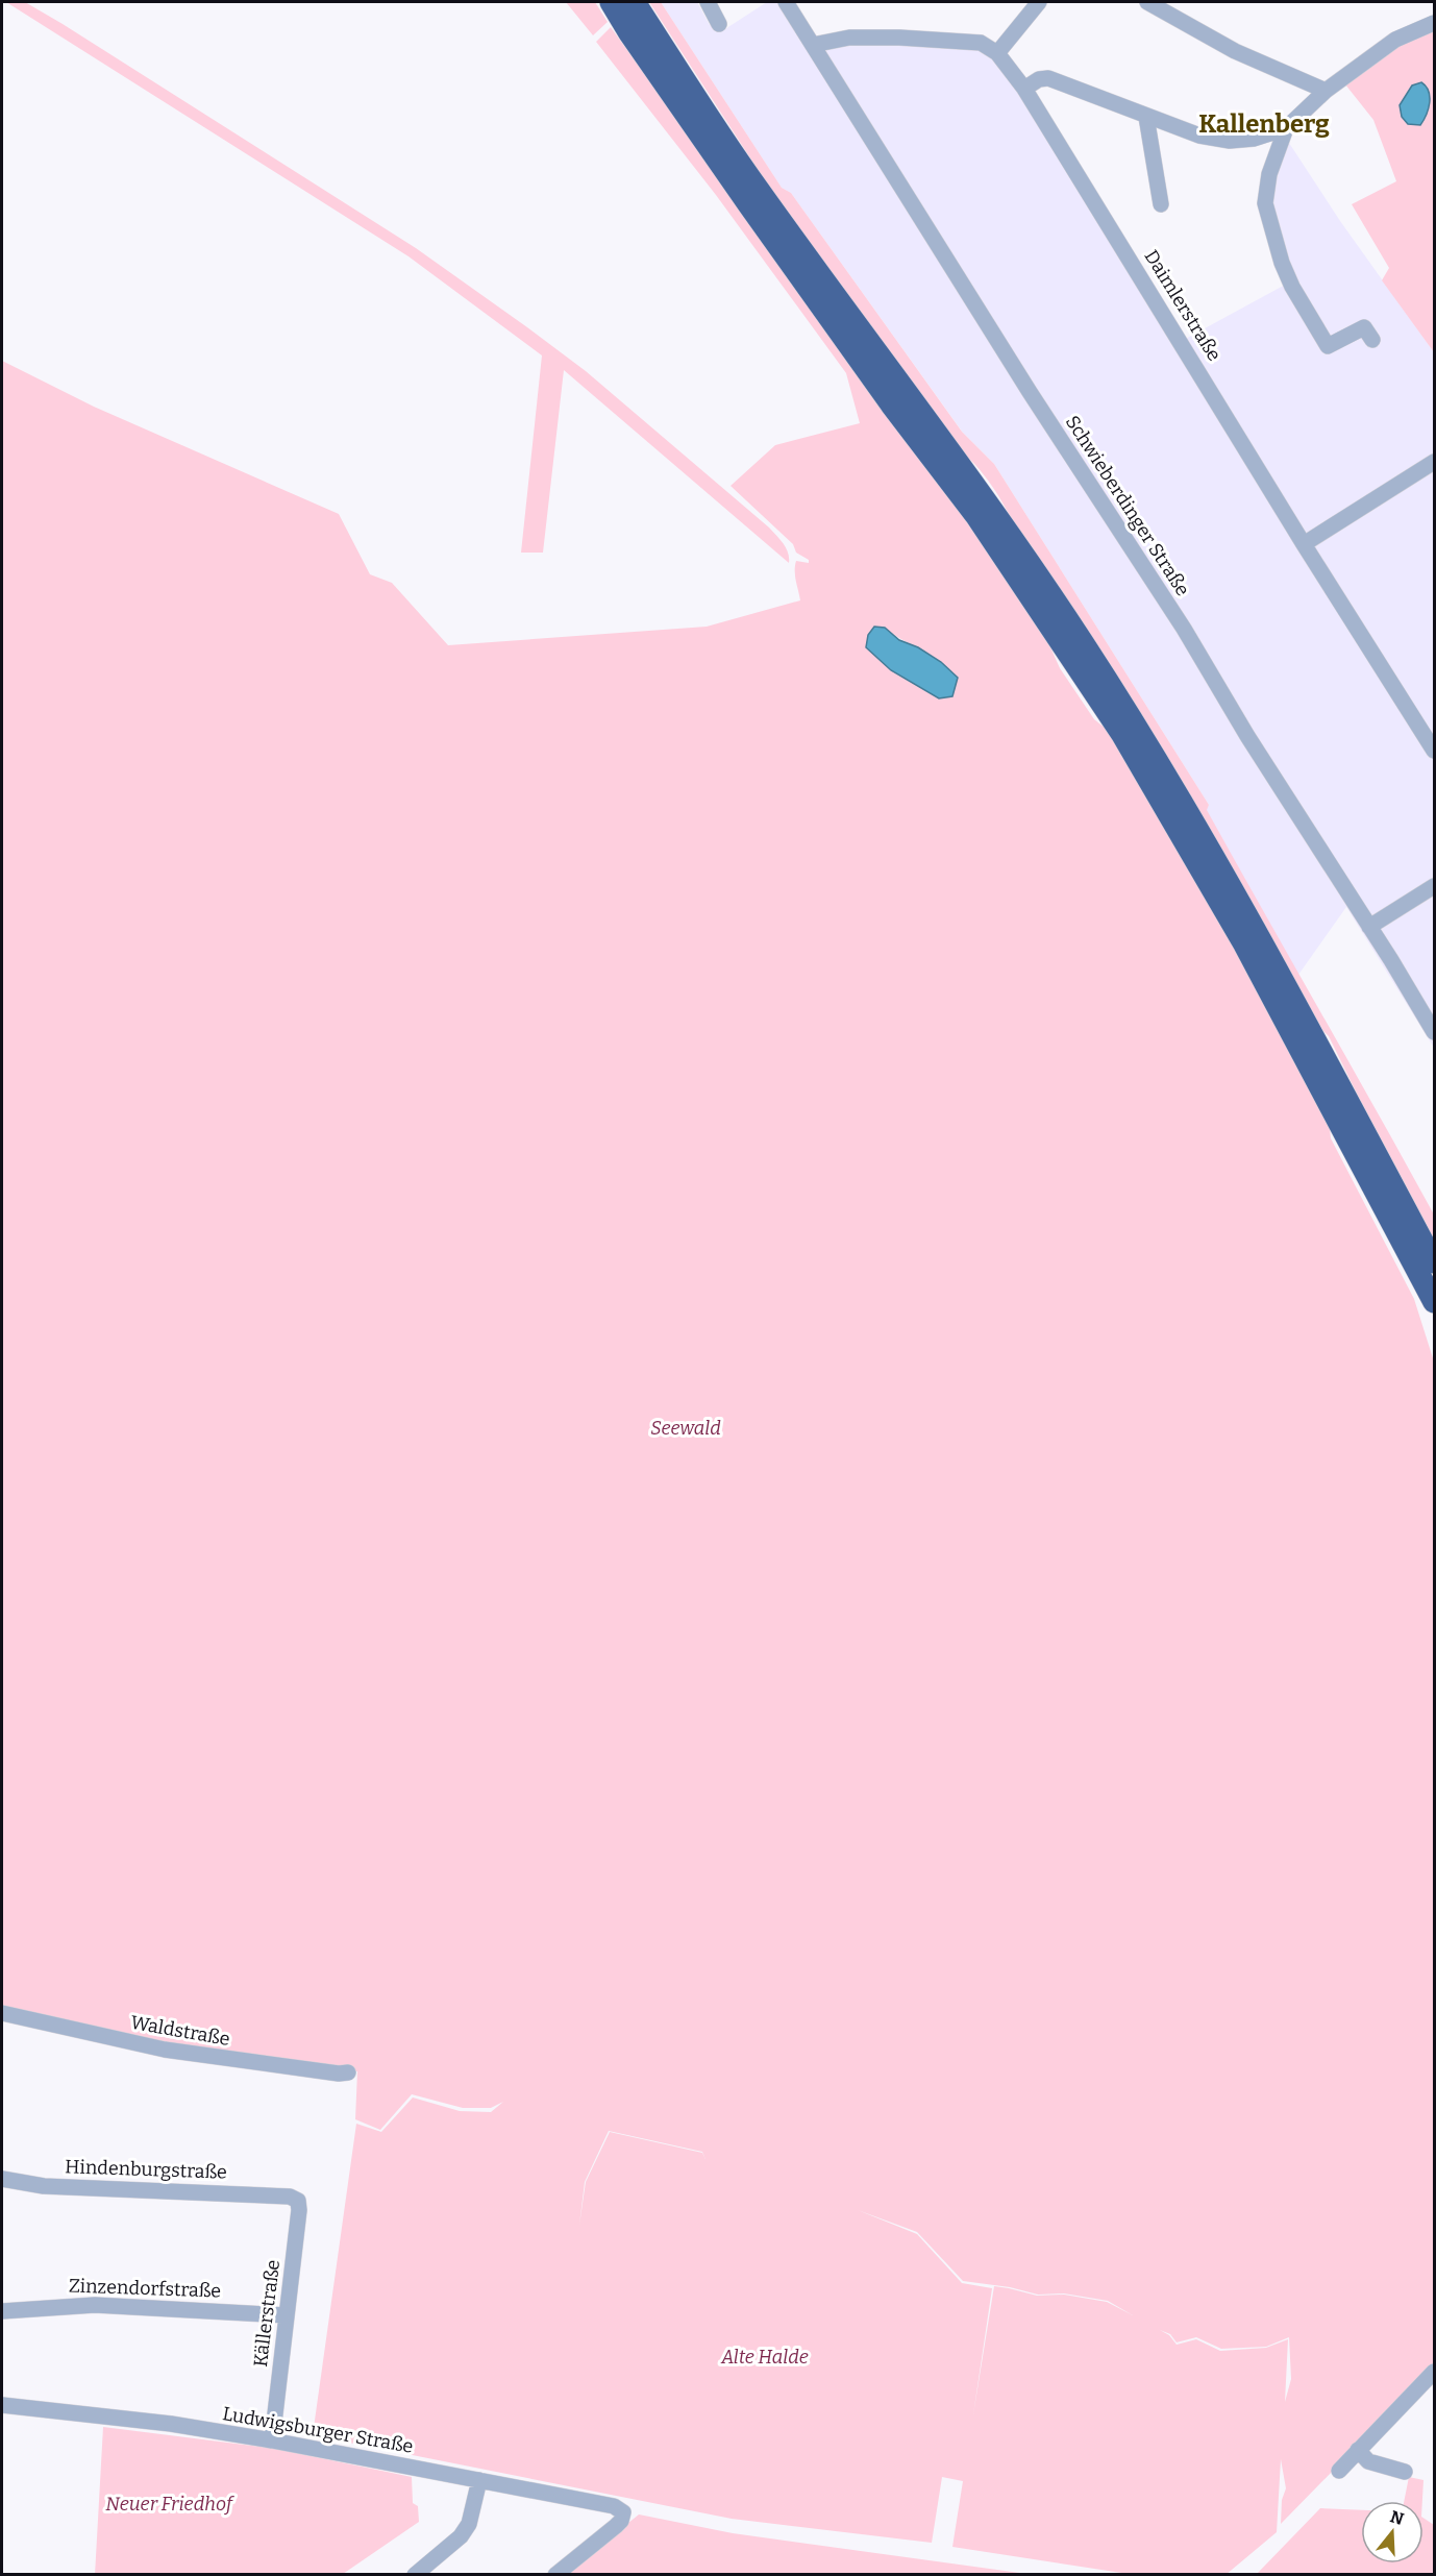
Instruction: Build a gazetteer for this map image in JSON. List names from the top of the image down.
{
  "streets": {
    "street": [
      "Daimlerstraße",
      "Schwieberdinger Straße",
      "Waldstraße",
      "Hindenburgstraße",
      "Zinzendorfstraße",
      "Källerstraße",
      "Ludwigsburger Straße"
    ]
  },
  "crossings": [
    ["Hindenburgstraße", "Källerstraße"],
    ["Zinzendorfstraße", "Källerstraße"],
    ["Källerstraße", "Ludwigsburger Straße"]
  ],
  "districts": ["Kallenberg"],
  "parks": ["Seewald", "Alte Halde", "Neuer Friedhof"],
  "north": "top"
}
